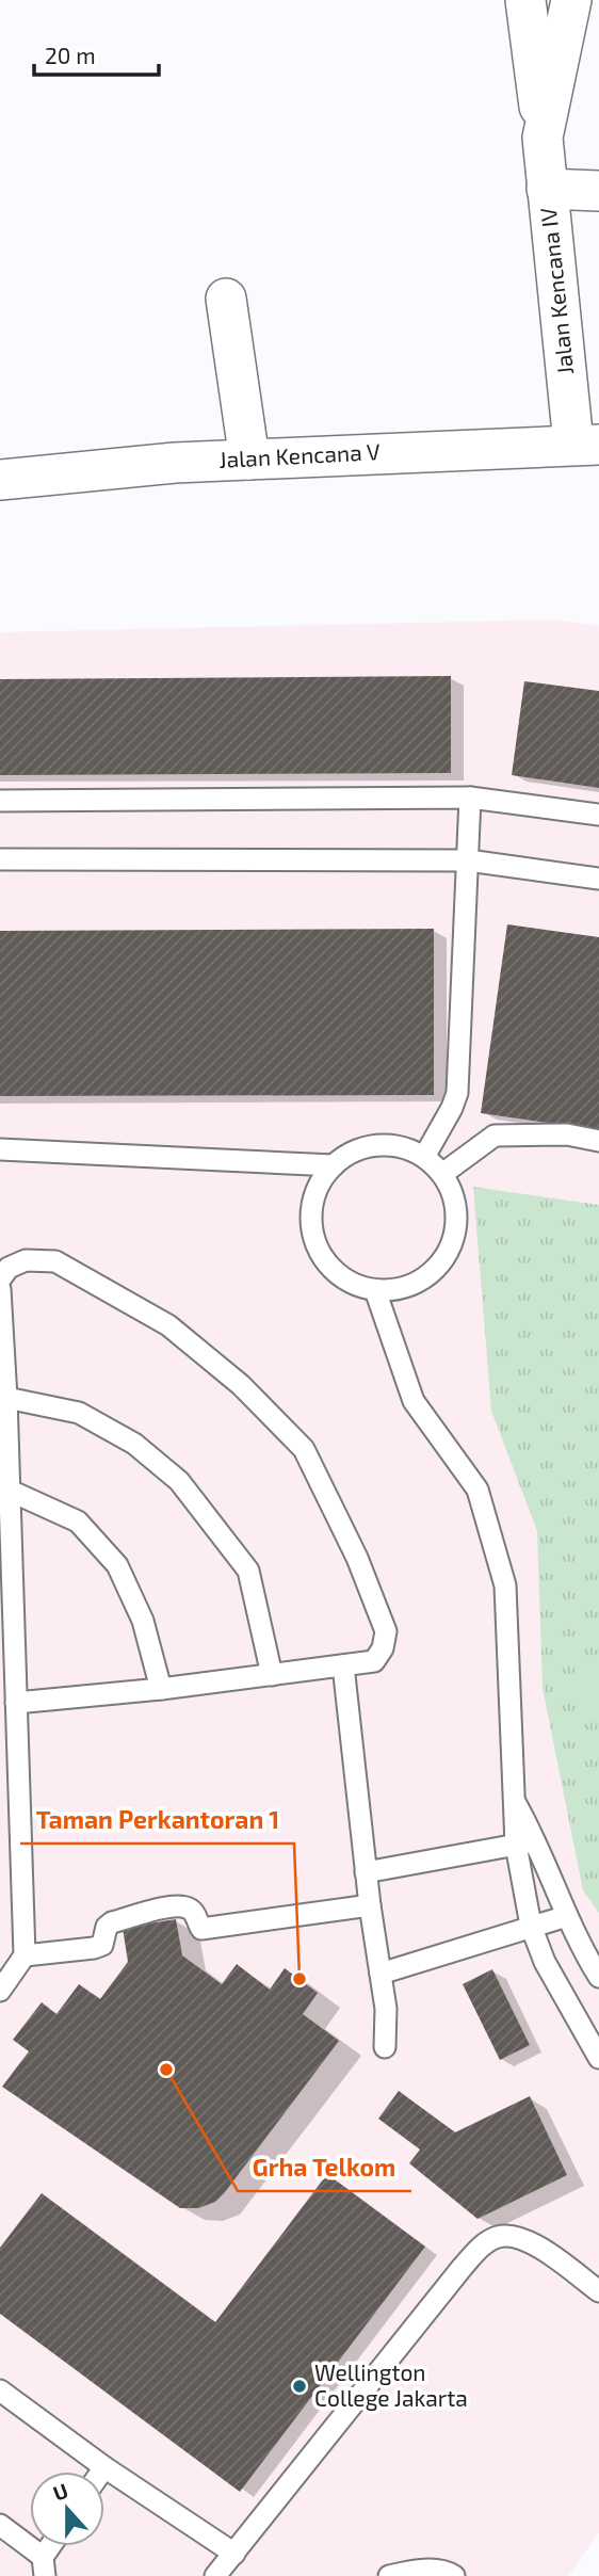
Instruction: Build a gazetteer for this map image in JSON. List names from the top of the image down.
{
  "streets": {
    "street": ["Jalan Kencana IV", "Jalan Kencana V"]
  },
  "crossings": [
    ["Jalan Kencana IV", "Jalan Kencana V"]
  ],
  "places": ["Taman Perkantoran 1", "Grha Telkom", "Wellington College Jakarta"],
  "scale_bar": "20 m",
  "north": "top"
}
